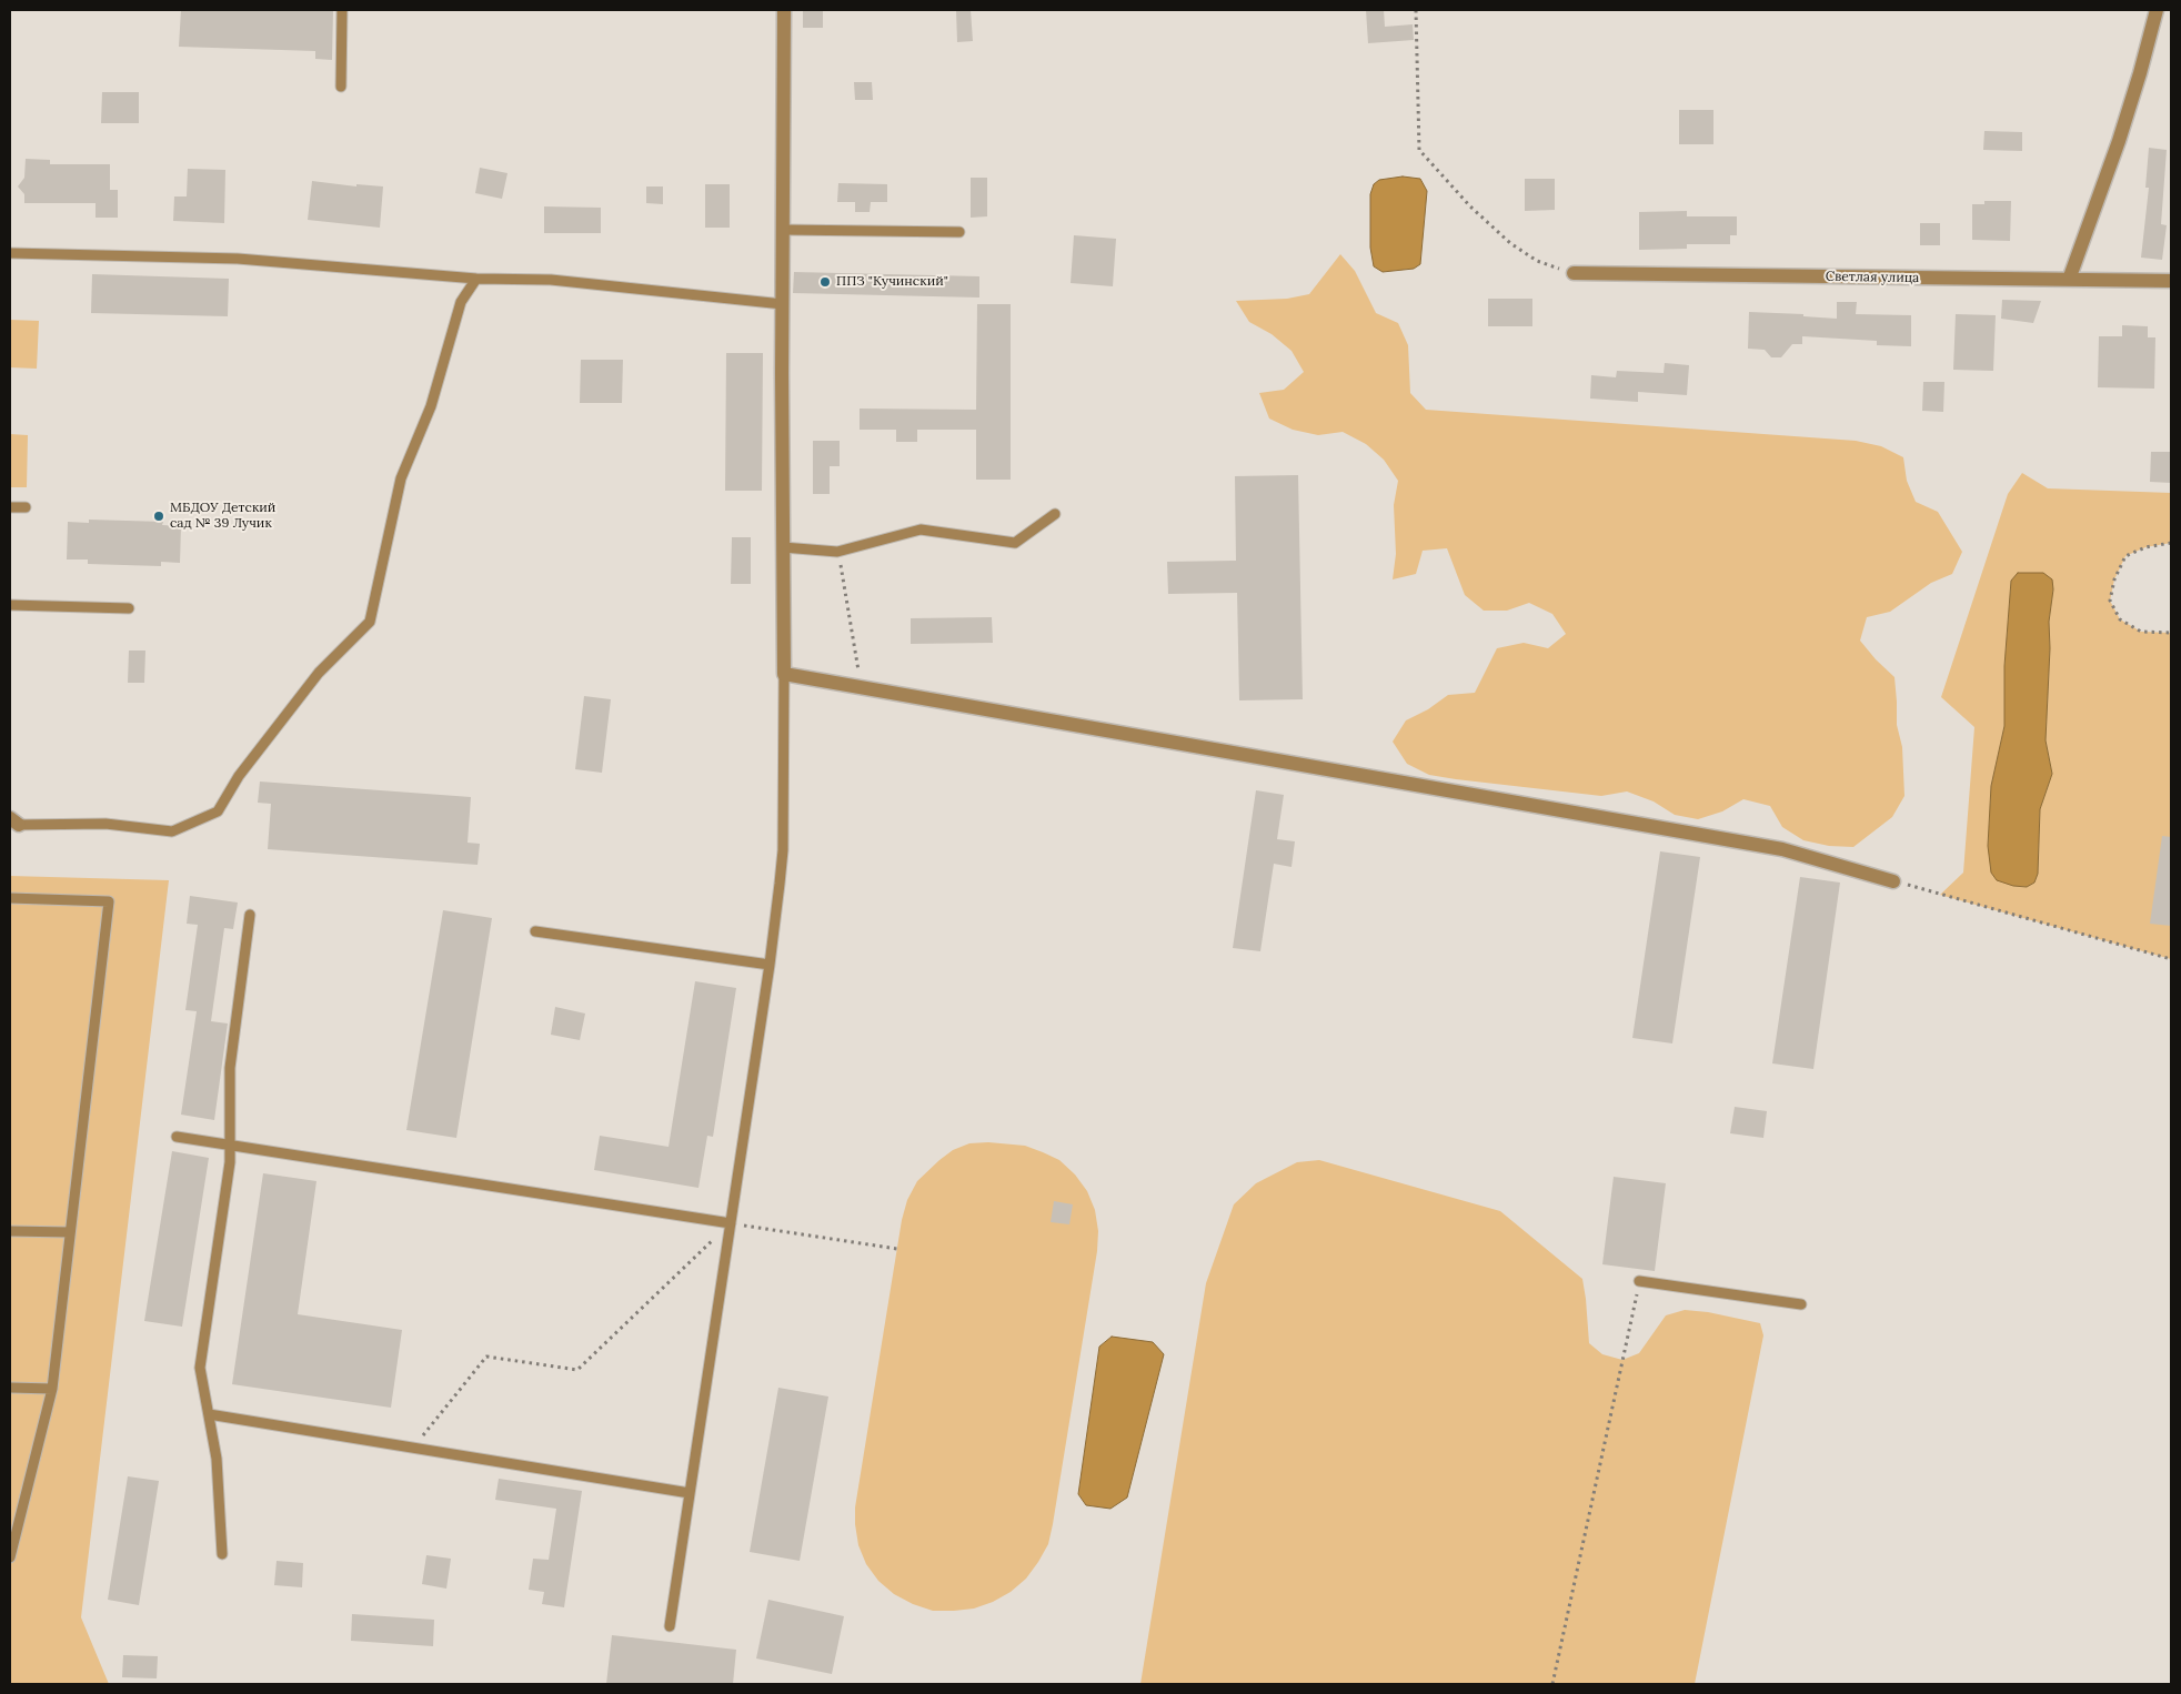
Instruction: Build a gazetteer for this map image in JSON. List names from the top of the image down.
{
  "streets": {
    "street": ["Светлая улица"]
  },
  "places": ["ППЗ \"Кучинский\"", "МБДОУ Детский сад № 39 Лучик"]
}
